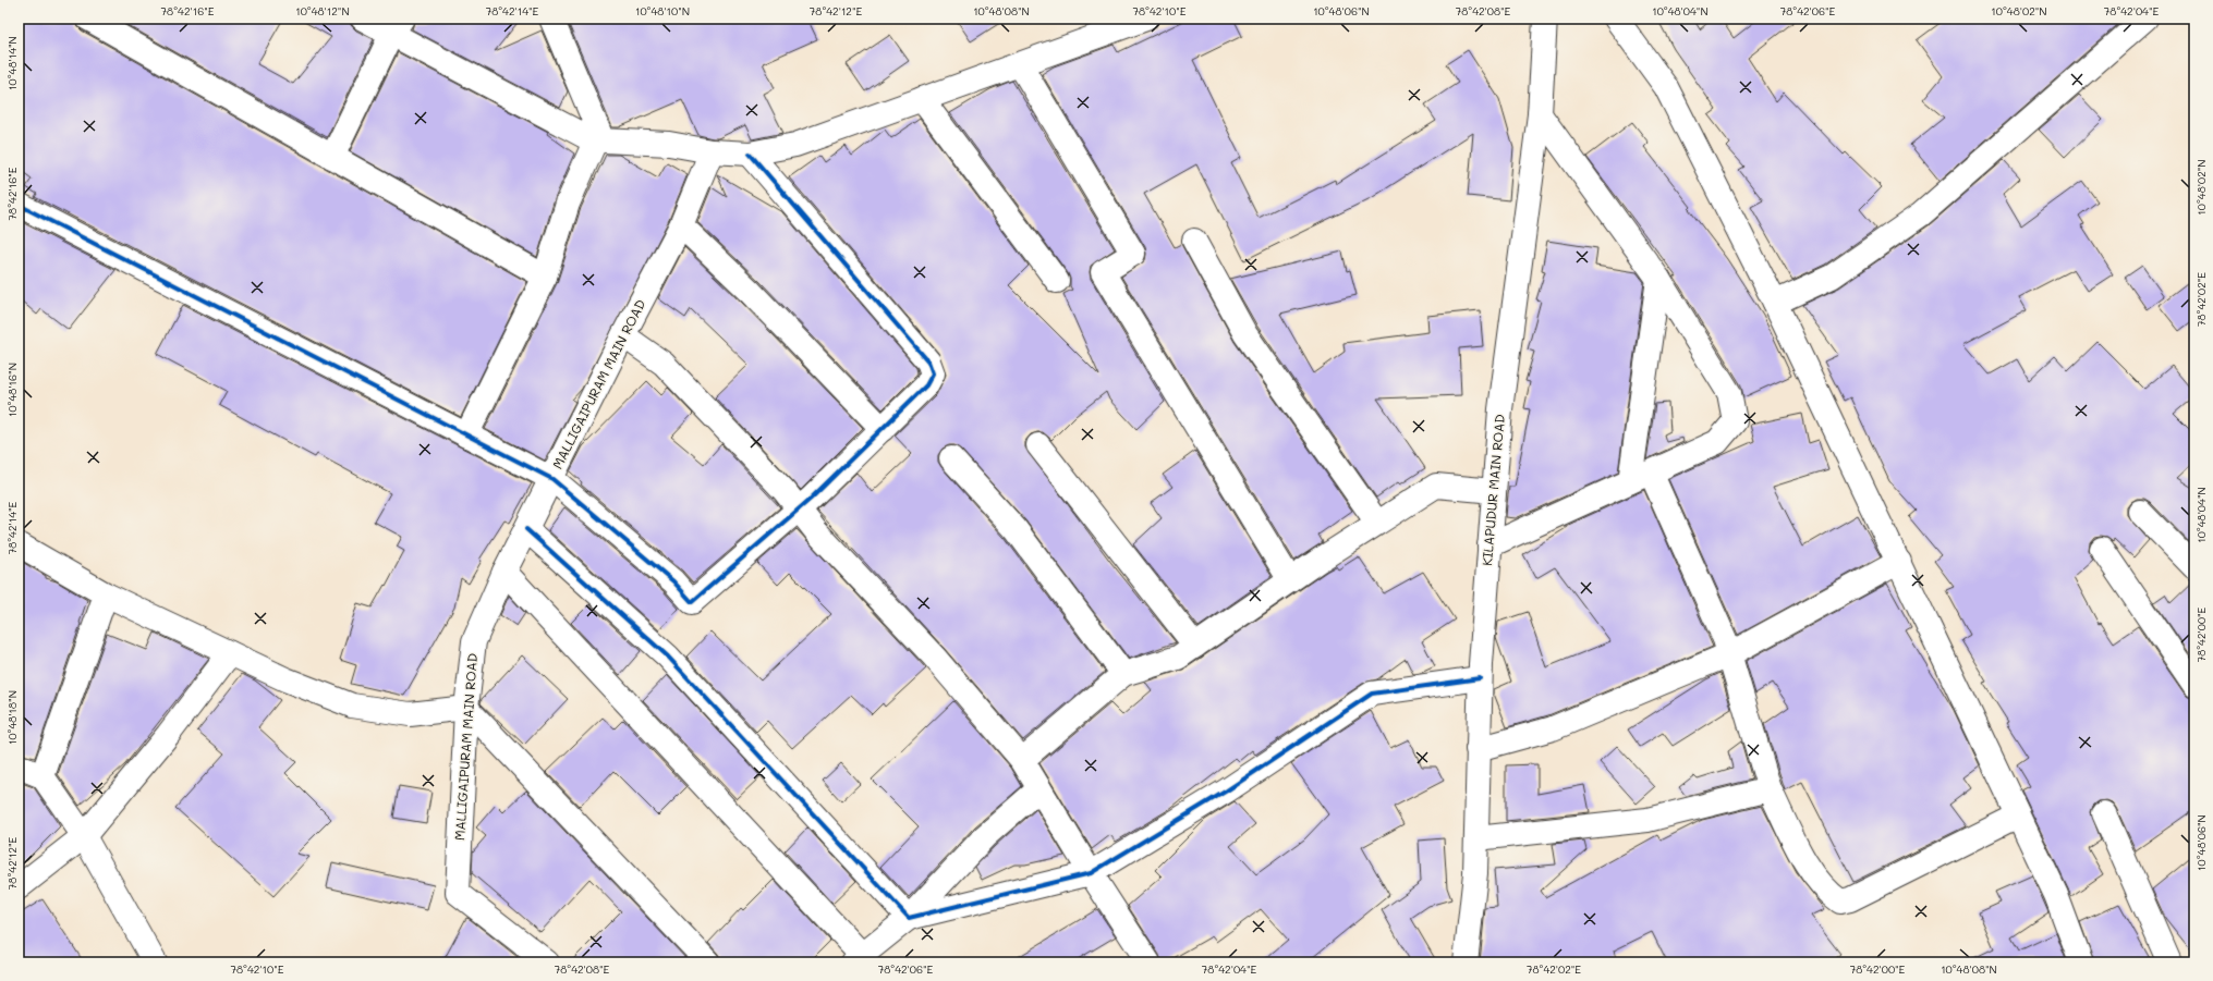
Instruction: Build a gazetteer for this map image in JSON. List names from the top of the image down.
{
  "streets": {
    "street": ["MALLIGAIPURAM MAIN ROAD", "KILAPUDUR MAIN ROAD"]
  },
  "coordinates": [
    "78°42'16\"E",
    "10°48'12\"N",
    "78°42'14\"E",
    "10°48'10\"N",
    "78°42'12\"E",
    "10°48'08\"N",
    "78°42'10\"E",
    "10°48'06\"N",
    "78°42'08\"E",
    "10°48'04\"N",
    "78°42'06\"E",
    "10°48'02\"N",
    "78°42'04\"E",
    "10°48'14\"N",
    "78°42'02\"E",
    "10°48'16\"N",
    "78°42'00\"E",
    "10°48'18\"N"
  ]
}
